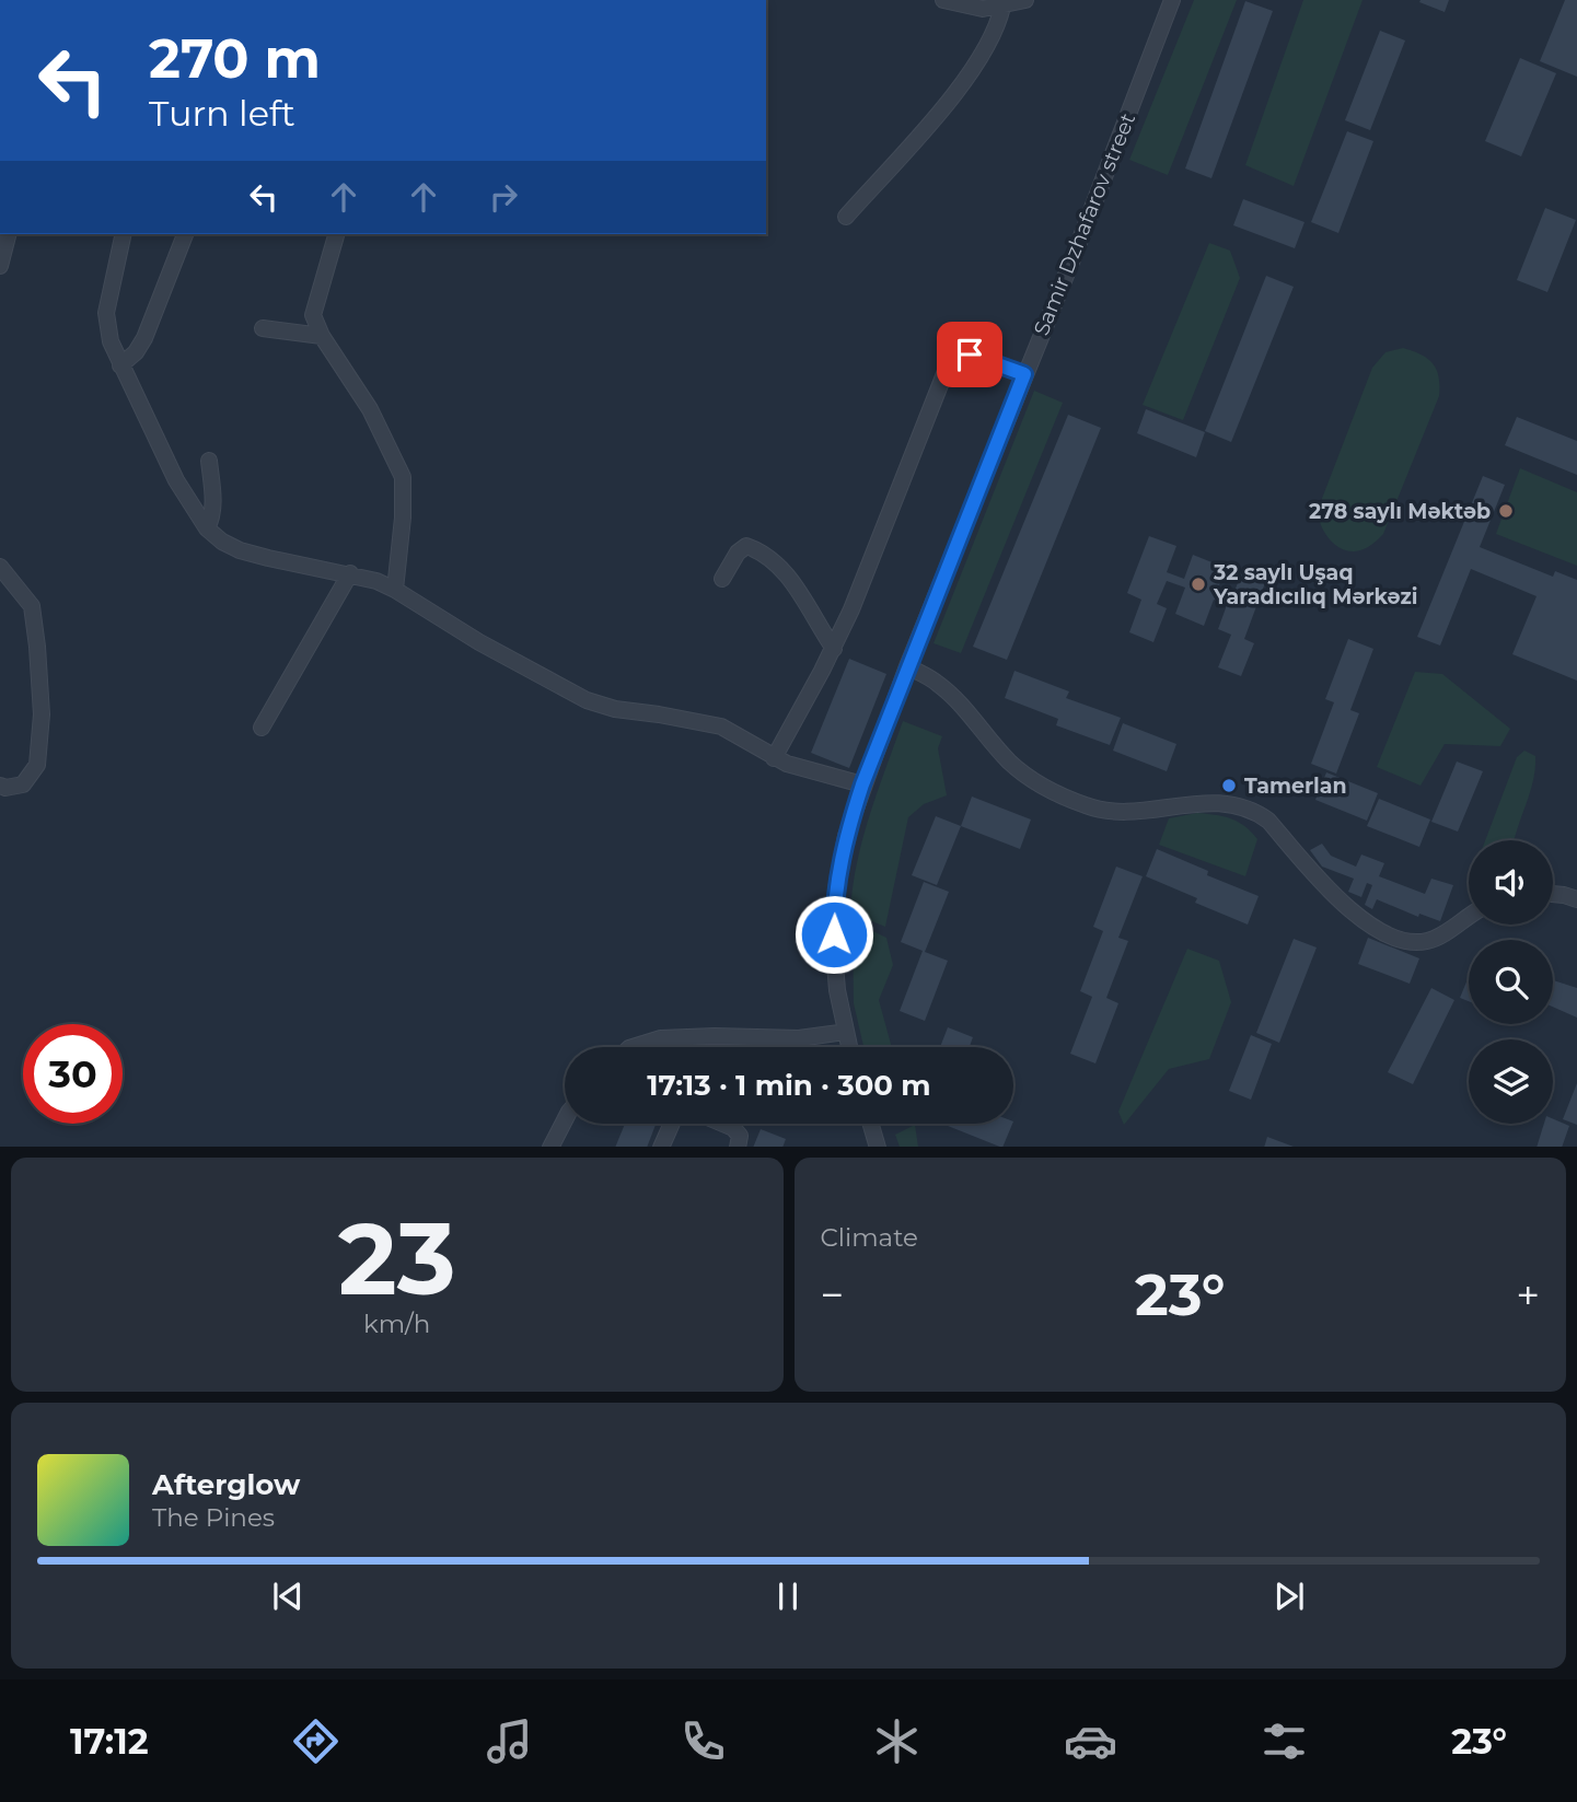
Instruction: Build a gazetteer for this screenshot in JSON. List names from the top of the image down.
{
  "streets": {
    "street": ["Samir Dzhafarov street"]
  },
  "places": ["278 saylı Məktəb", "32 saylı Uşaq Yaradıcılıq Mərkəzi", "Tamerlan"],
  "page": {
    "turn": ["270 m", "Turn left"],
    "limit": "30",
    "trip": "17:13 · 1 min · 300 m",
    "tile": [
      ["23", "km/h"],
      "Climate"
    ],
    "heat": ["−", "23°", "+"],
    "song": ["Afterglow", "The Pines"],
    "tabs": ["17:12", "23°"]
  }
}
